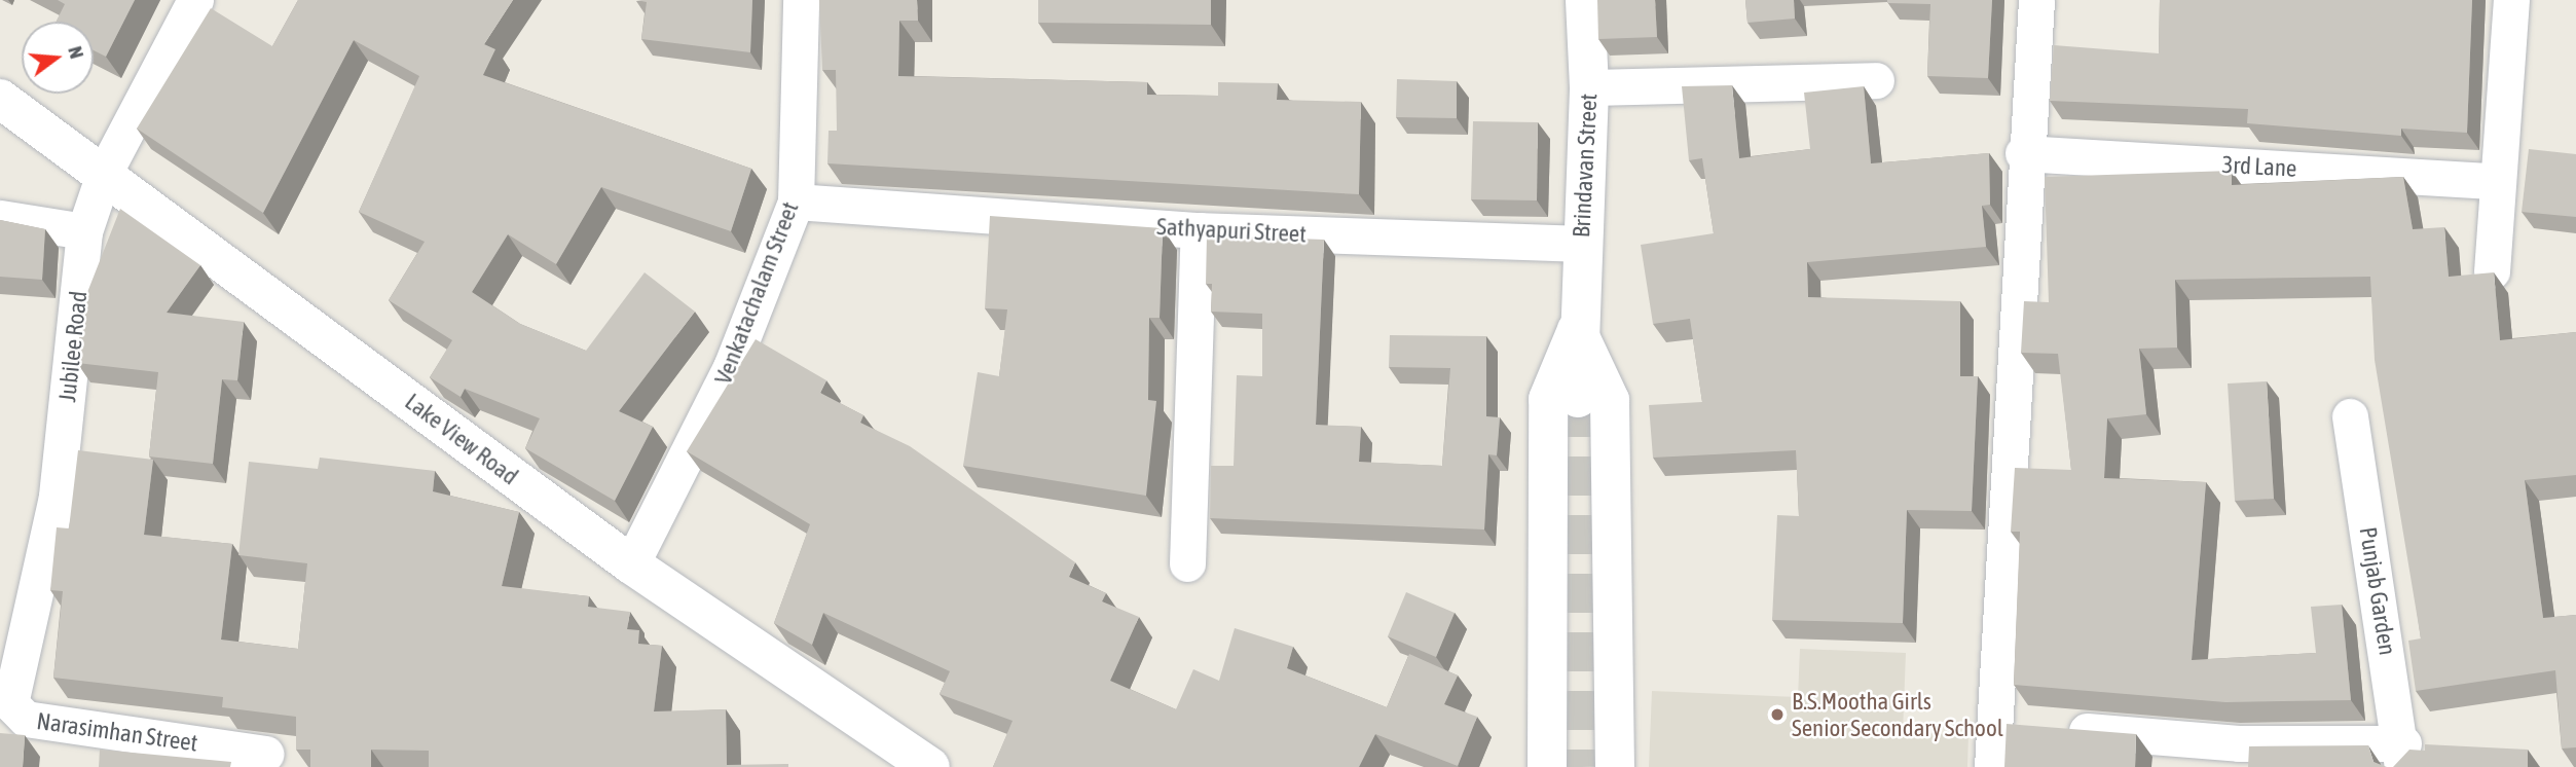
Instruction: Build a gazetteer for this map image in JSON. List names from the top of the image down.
{
  "streets": {
    "street": [
      "Brindavan Street",
      "3rd Lane",
      "Sathyapuri Street",
      "Venkatachalam Street",
      "Jubilee Road",
      "Lake View Road",
      "Punjab Garden",
      "Narasimhan Street"
    ]
  },
  "crossings": [
    ["Brindavan Street", "Sathyapuri Street"],
    ["Sathyapuri Street", "Venkatachalam Street"],
    ["Venkatachalam Street", "Lake View Road"],
    ["Jubilee Road", "Lake View Road"],
    ["Jubilee Road", "Narasimhan Street"]
  ],
  "places": ["B.S.Mootha Girls Senior Secondary School"],
  "north": "right"
}
